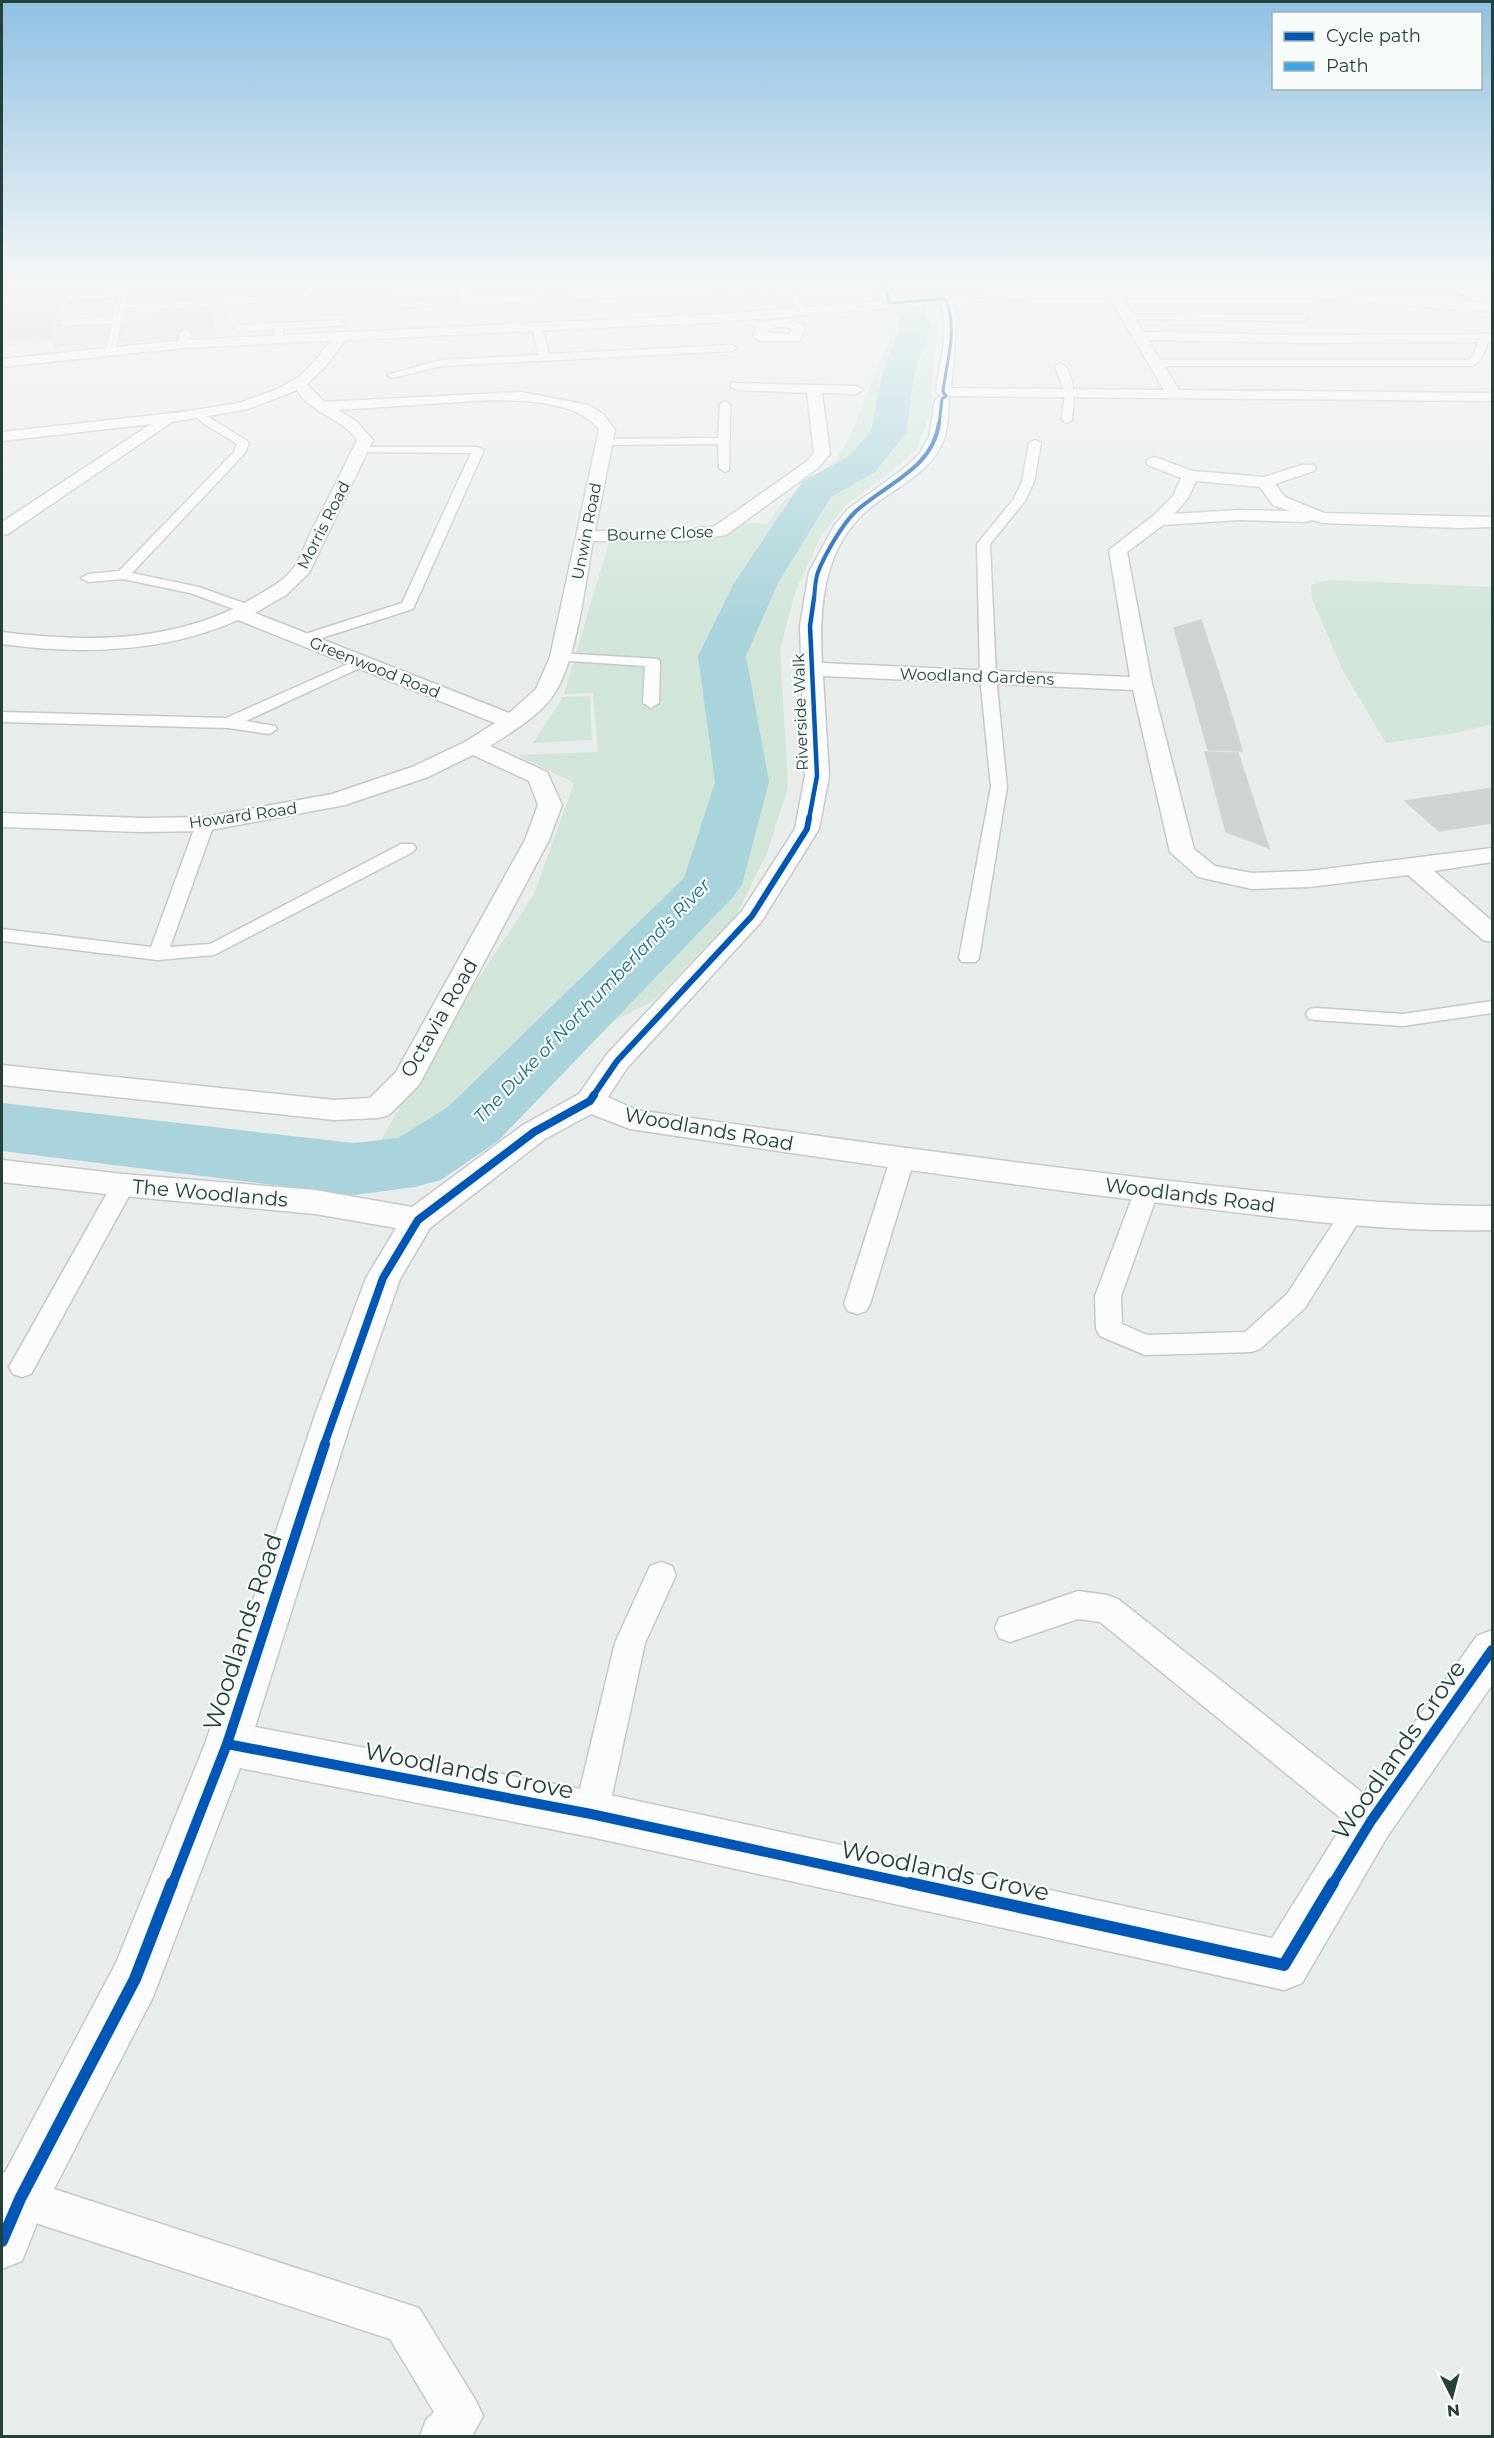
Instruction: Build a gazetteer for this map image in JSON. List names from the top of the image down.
{
  "streets": {
    "street": [
      "Morris Road",
      "Unwin Road",
      "Bourne Close",
      "Greenwood Road",
      "Woodland Gardens",
      "Riverside Walk",
      "Howard Road",
      "Octavia Road",
      "Woodlands Road",
      "The Woodlands",
      "Woodlands Grove"
    ]
  },
  "crossings": [
    ["Morris Road", "Greenwood Road"],
    ["Unwin Road", "Bourne Close"],
    ["Unwin Road", "Greenwood Road"],
    ["Unwin Road", "Howard Road"],
    ["Unwin Road", "Octavia Road"],
    ["Woodland Gardens", "Riverside Walk"],
    ["Riverside Walk", "Woodlands Road"],
    ["Howard Road", "Octavia Road"],
    ["Woodlands Road", "The Woodlands"],
    ["Woodlands Road", "Woodlands Grove"]
  ],
  "water": ["The Duke of Northumberland's River"],
  "legend": ["Cycle path", "Path"],
  "north": "bottom"
}
